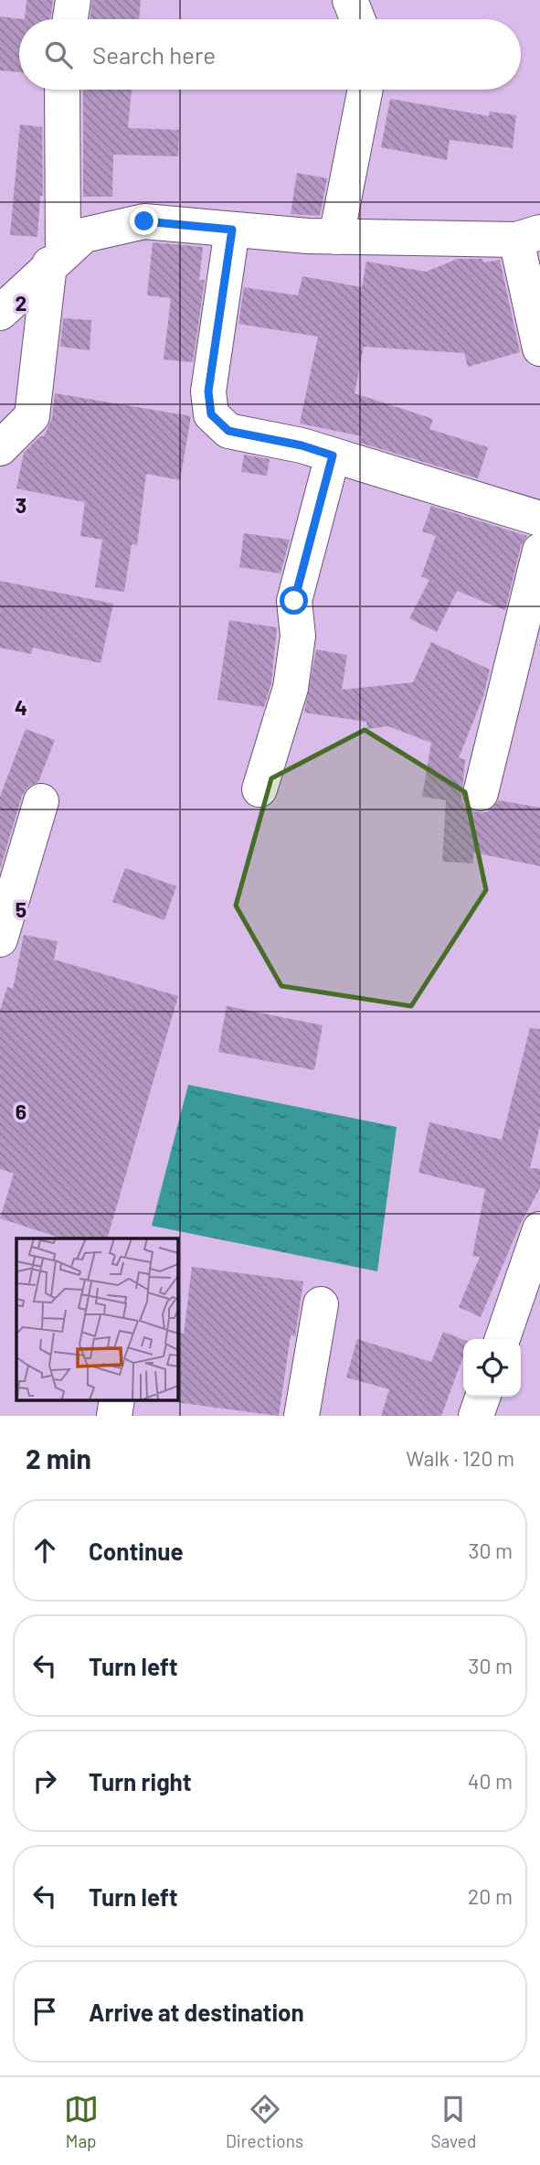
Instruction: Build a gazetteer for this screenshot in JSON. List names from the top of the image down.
{
  "page": {
    "search": "Search here",
    "heading": ["2 min", "Walk · 120 m"],
    "list": [
      ["Continue", "30 m"],
      ["Turn left", "30 m"],
      ["Turn right", "40 m"],
      ["Turn left", "20 m"],
      "Arrive at destination"
    ],
    "nav": ["Map", "Directions", "Saved"]
  },
  "grid": {
    "rows": [
      "2",
      "3",
      "4",
      "5",
      "6"
    ]
  }
}
